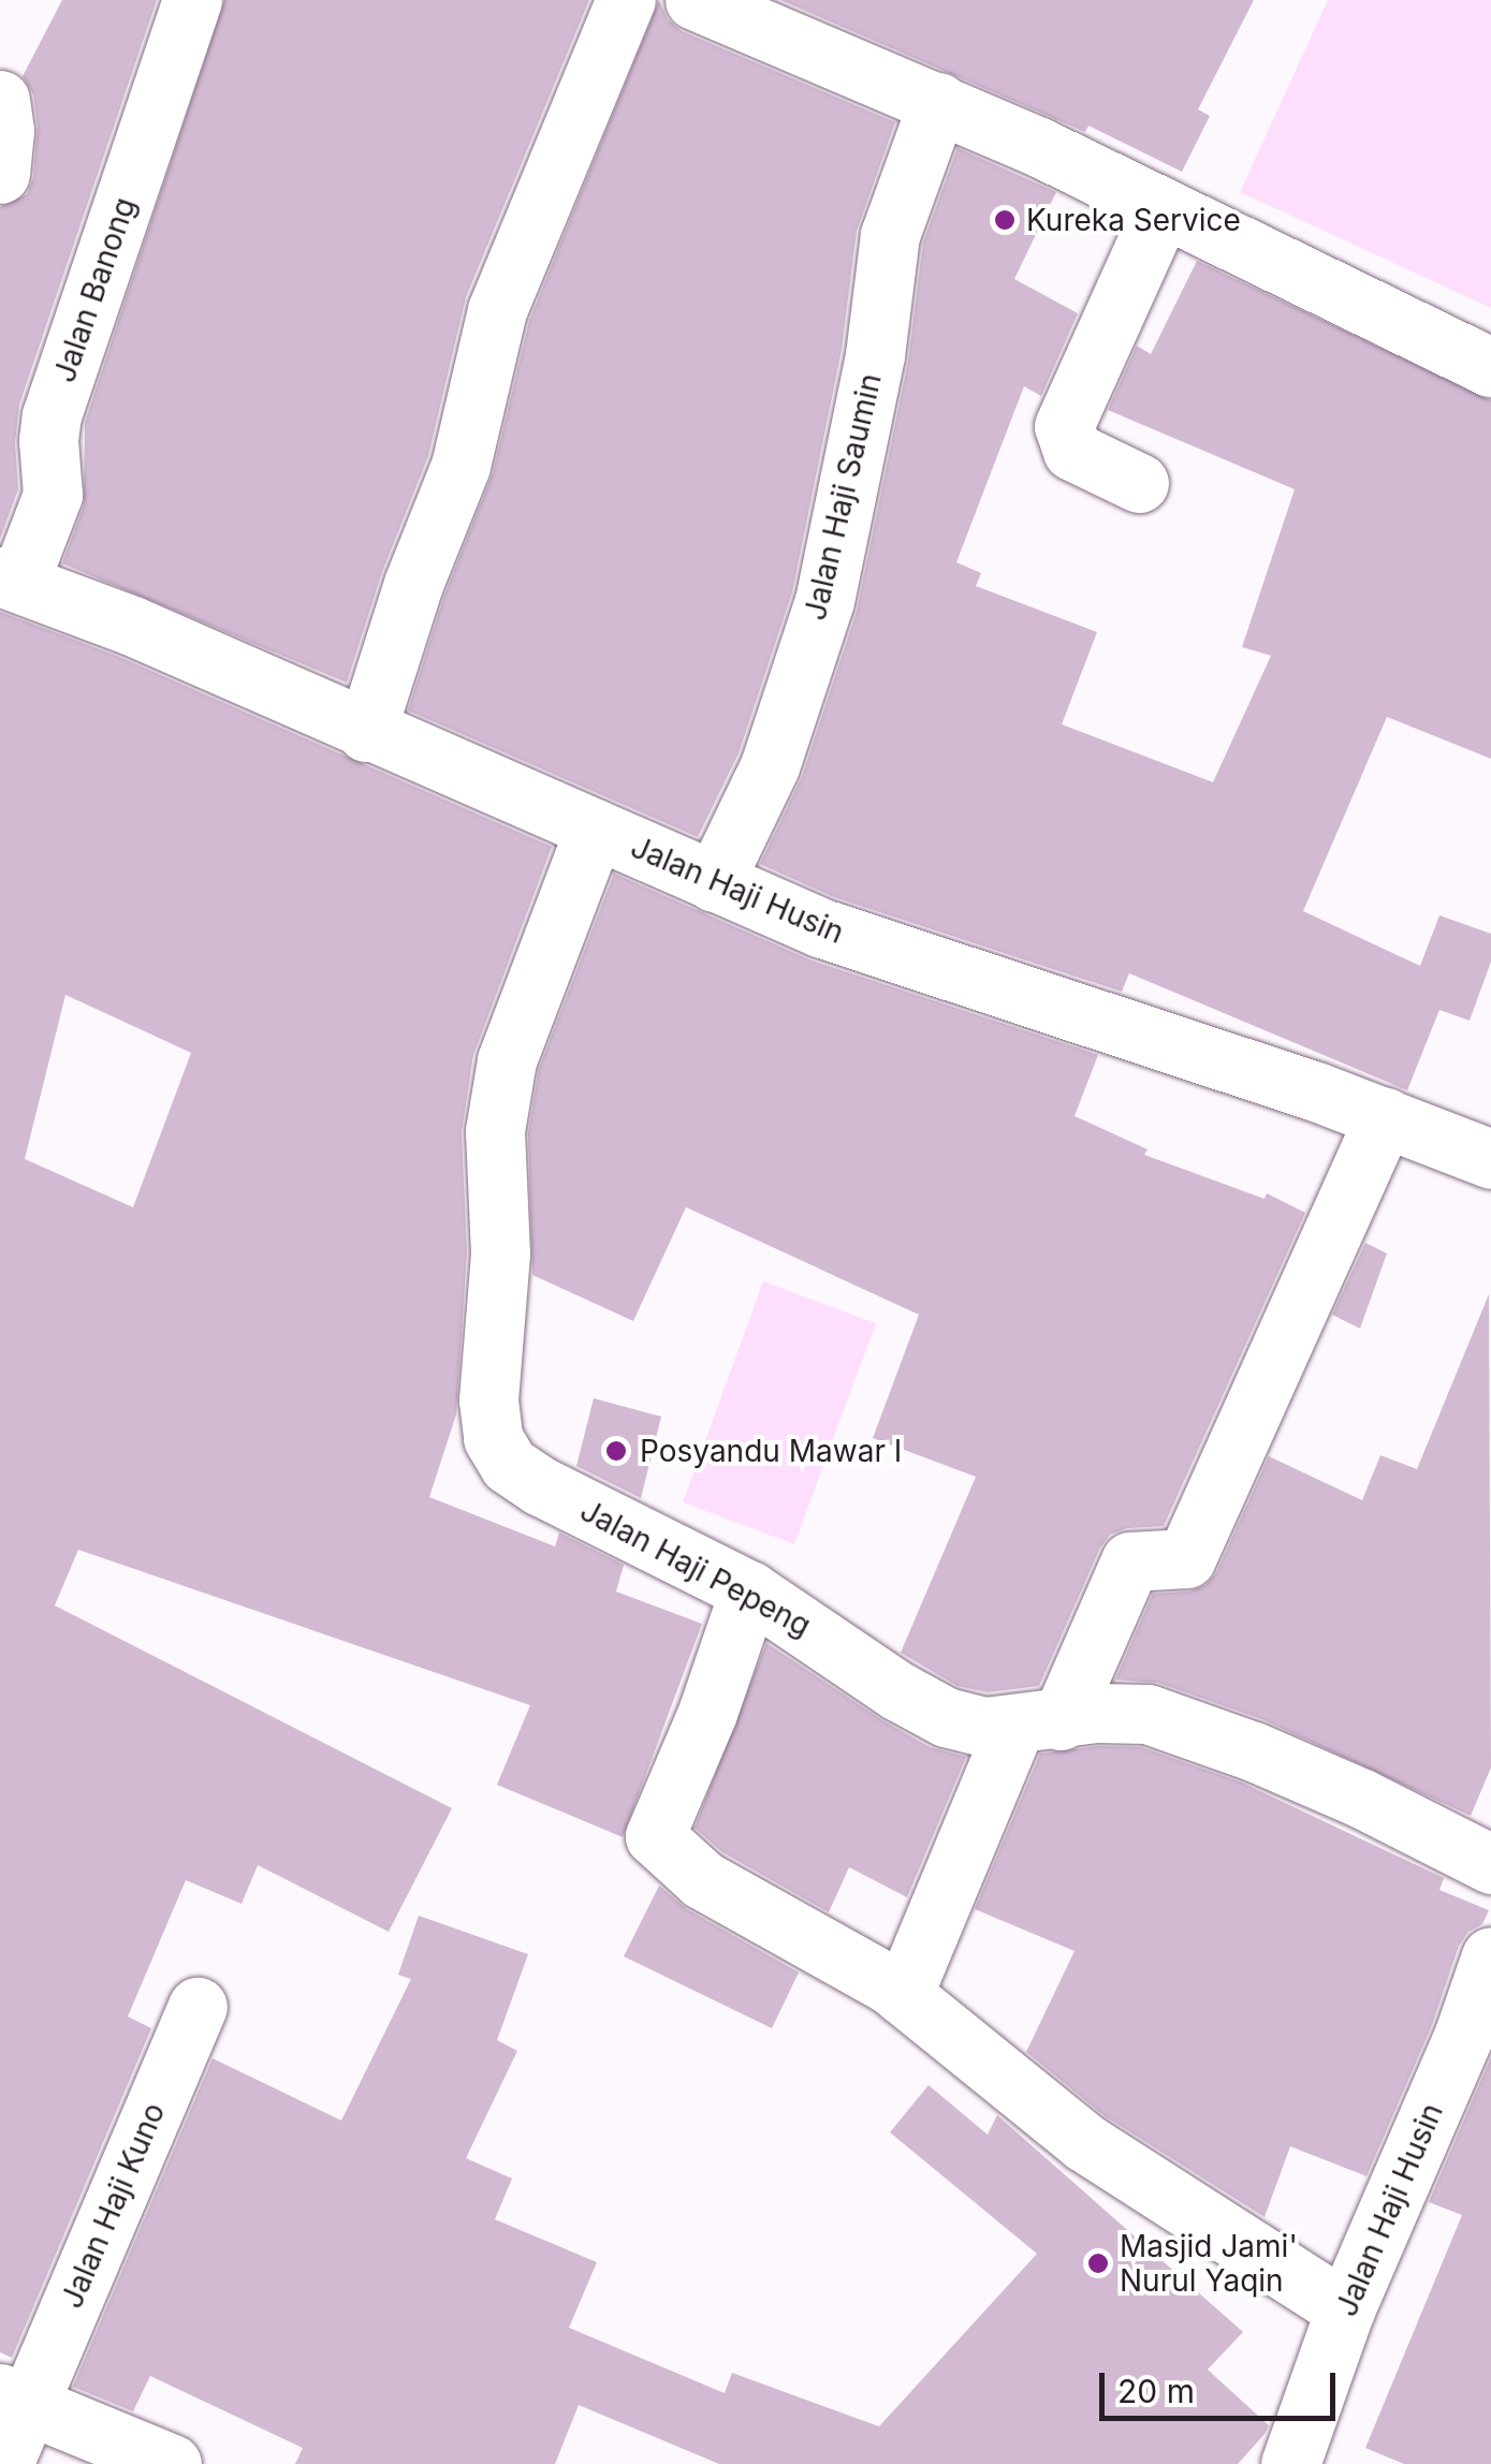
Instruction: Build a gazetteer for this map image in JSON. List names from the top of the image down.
{
  "streets": {
    "street": [
      "Jalan Banong",
      "Jalan Haji Saumin",
      "Jalan Haji Husin",
      "Jalan Haji Pepeng",
      "Jalan Haji Kuno"
    ]
  },
  "crossings": [
    ["Jalan Banong", "Jalan Haji Husin"],
    ["Jalan Haji Saumin", "Jalan Haji Husin"],
    ["Jalan Haji Husin", "Jalan Haji Pepeng"]
  ],
  "places": ["Kureka Service", "Posyandu Mawar I", "Masjid Jami' Nurul Yaqin"],
  "scale_bar": "20 m"
}
